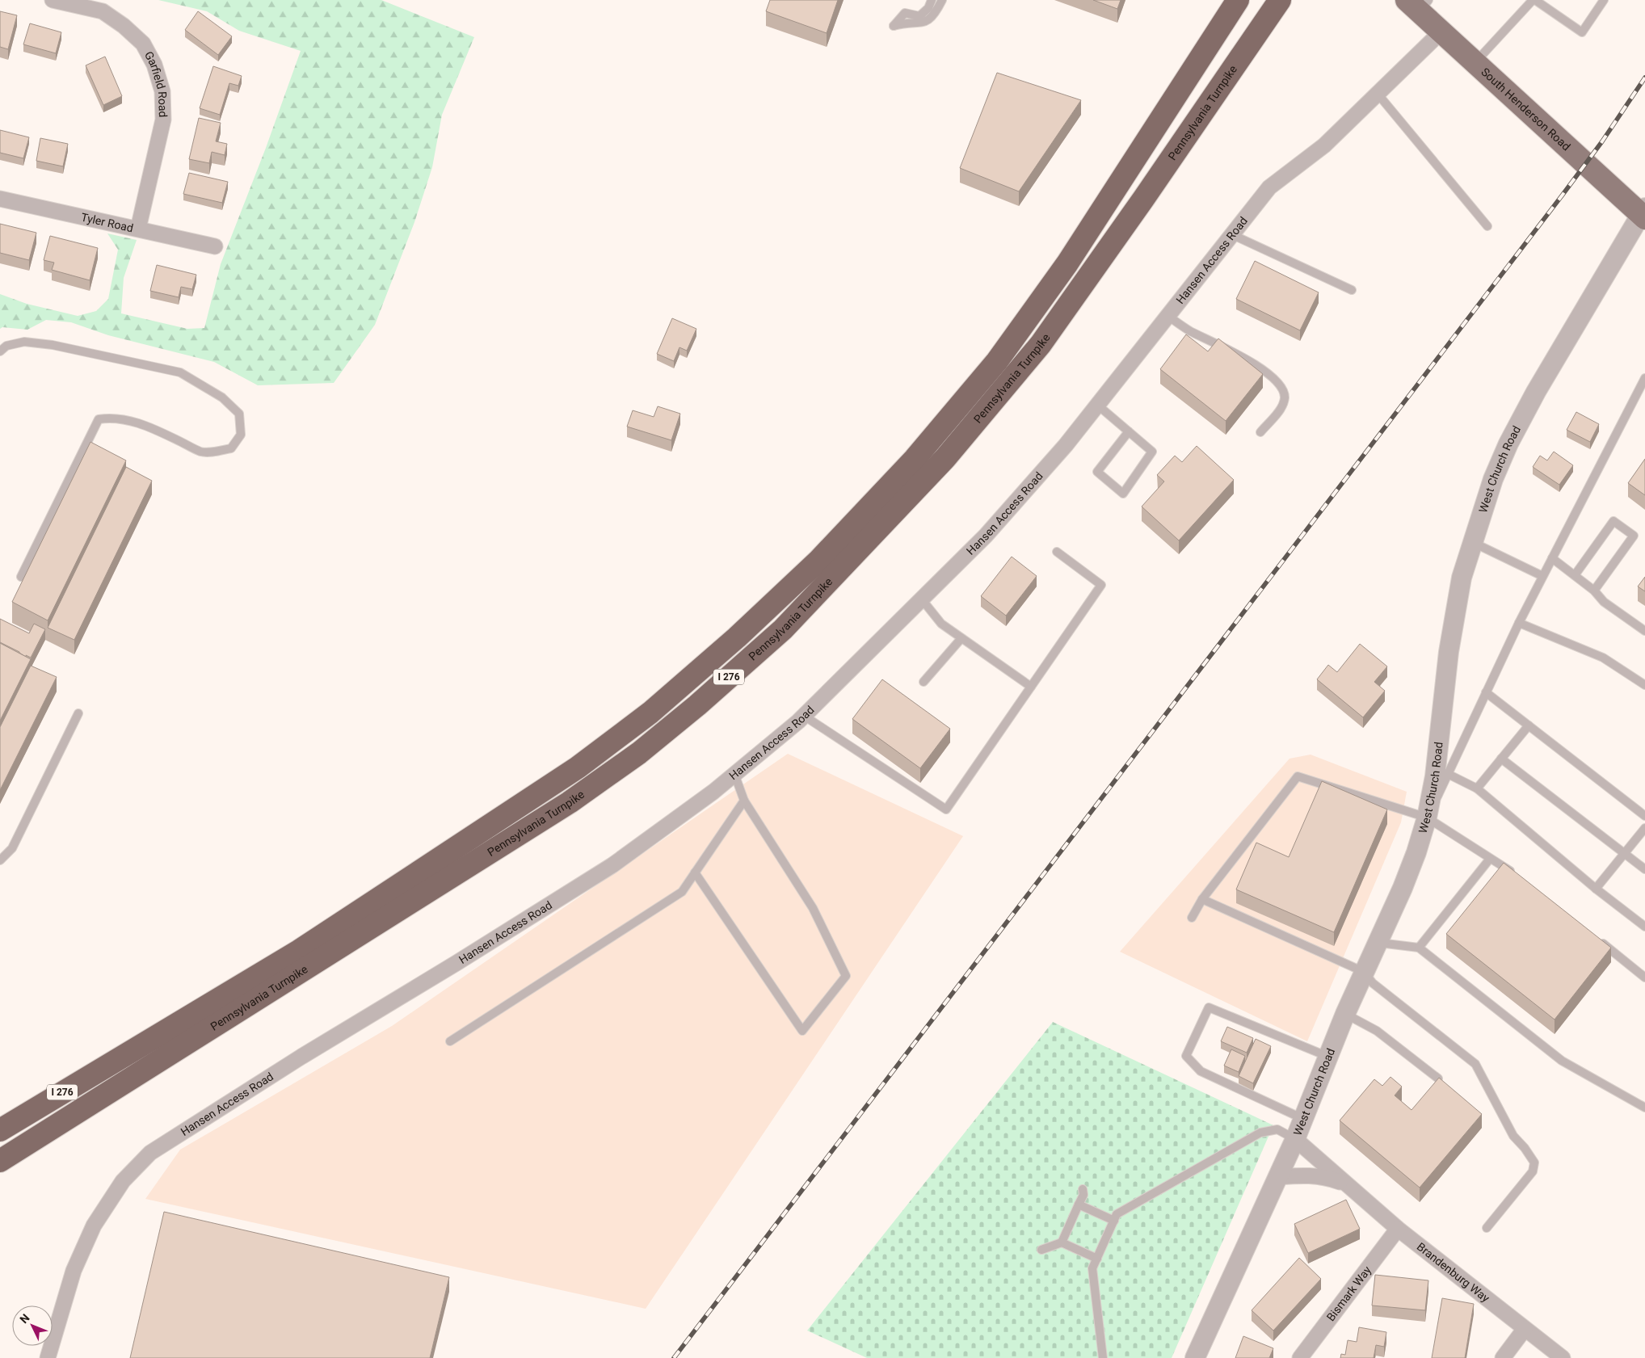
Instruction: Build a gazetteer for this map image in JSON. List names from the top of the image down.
{
  "streets": {
    "highway": ["Pennsylvania Turnpike", "I 276"],
    "main road": ["South Henderson Road"],
    "street": [
      "Garfield Road",
      "Tyler Road",
      "Hansen Access Road",
      "West Church Road",
      "Brandenburg Way",
      "Bismark Way"
    ]
  },
  "crossings": [
    ["Garfield Road", "Tyler Road"],
    ["South Henderson Road", "Hansen Access Road"],
    ["South Henderson Road", "West Church Road"],
    ["West Church Road", "Brandenburg Way"],
    ["Brandenburg Way", "Bismark Way"]
  ],
  "north": "top left"
}
